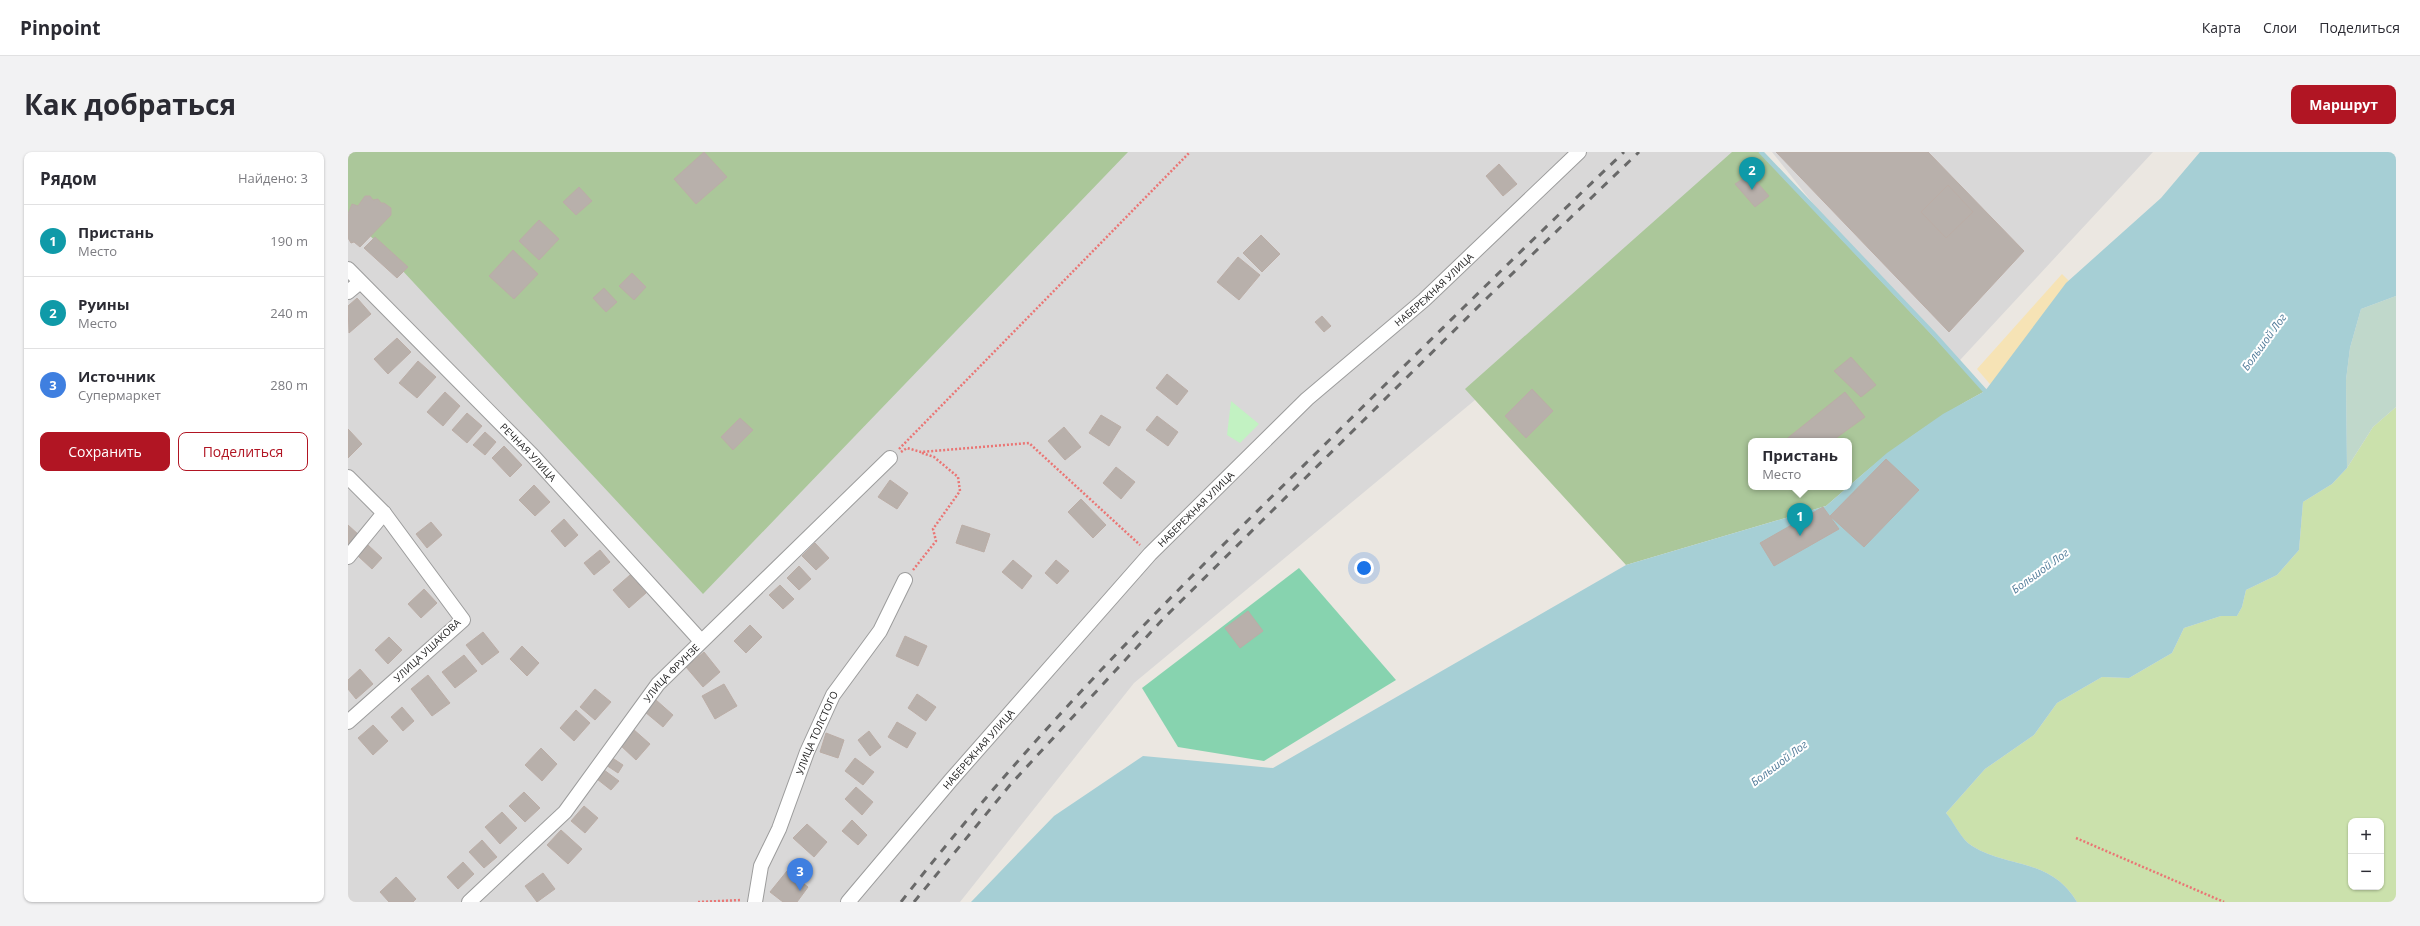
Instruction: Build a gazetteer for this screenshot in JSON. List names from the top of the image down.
{
  "streets": {
    "street": [
      "НАБЕРЕЖНАЯ УЛИЦА",
      "РЕЧНАЯ УЛИЦА",
      "УЛИЦА УШАКОВА",
      "УЛИЦА ФРУНЗЕ",
      "УЛИЦА ТОЛСТОГО"
    ]
  },
  "crossings": [
    ["РЕЧНАЯ УЛИЦА", "УЛИЦА ФРУНЗЕ"]
  ],
  "water": ["Большой Лог"],
  "page": {
    "header": "Pinpoint",
    "nav": ["Карта", "Слои", "Поделиться"],
    "title": "Как добраться",
    "buttons": [
      "Маршрут",
      ["Сохранить", "Поделиться"]
    ],
    "heading": ["Рядом", "Найдено: 3"],
    "pins": ["2", "1", "3"],
    "list": [
      {
        "mark": "1",
        "name": "Пристань",
        "note": "Место",
        "value": "190 m"
      },
      {
        "mark": "2",
        "name": "Руины",
        "note": "Место",
        "value": "240 m"
      },
      {
        "mark": "3",
        "name": "Источник",
        "note": "Супермаркет",
        "value": "280 m"
      }
    ],
    "popup": ["Пристань", "Место"],
    "map_buttons": ["+", "−"]
  }
}
